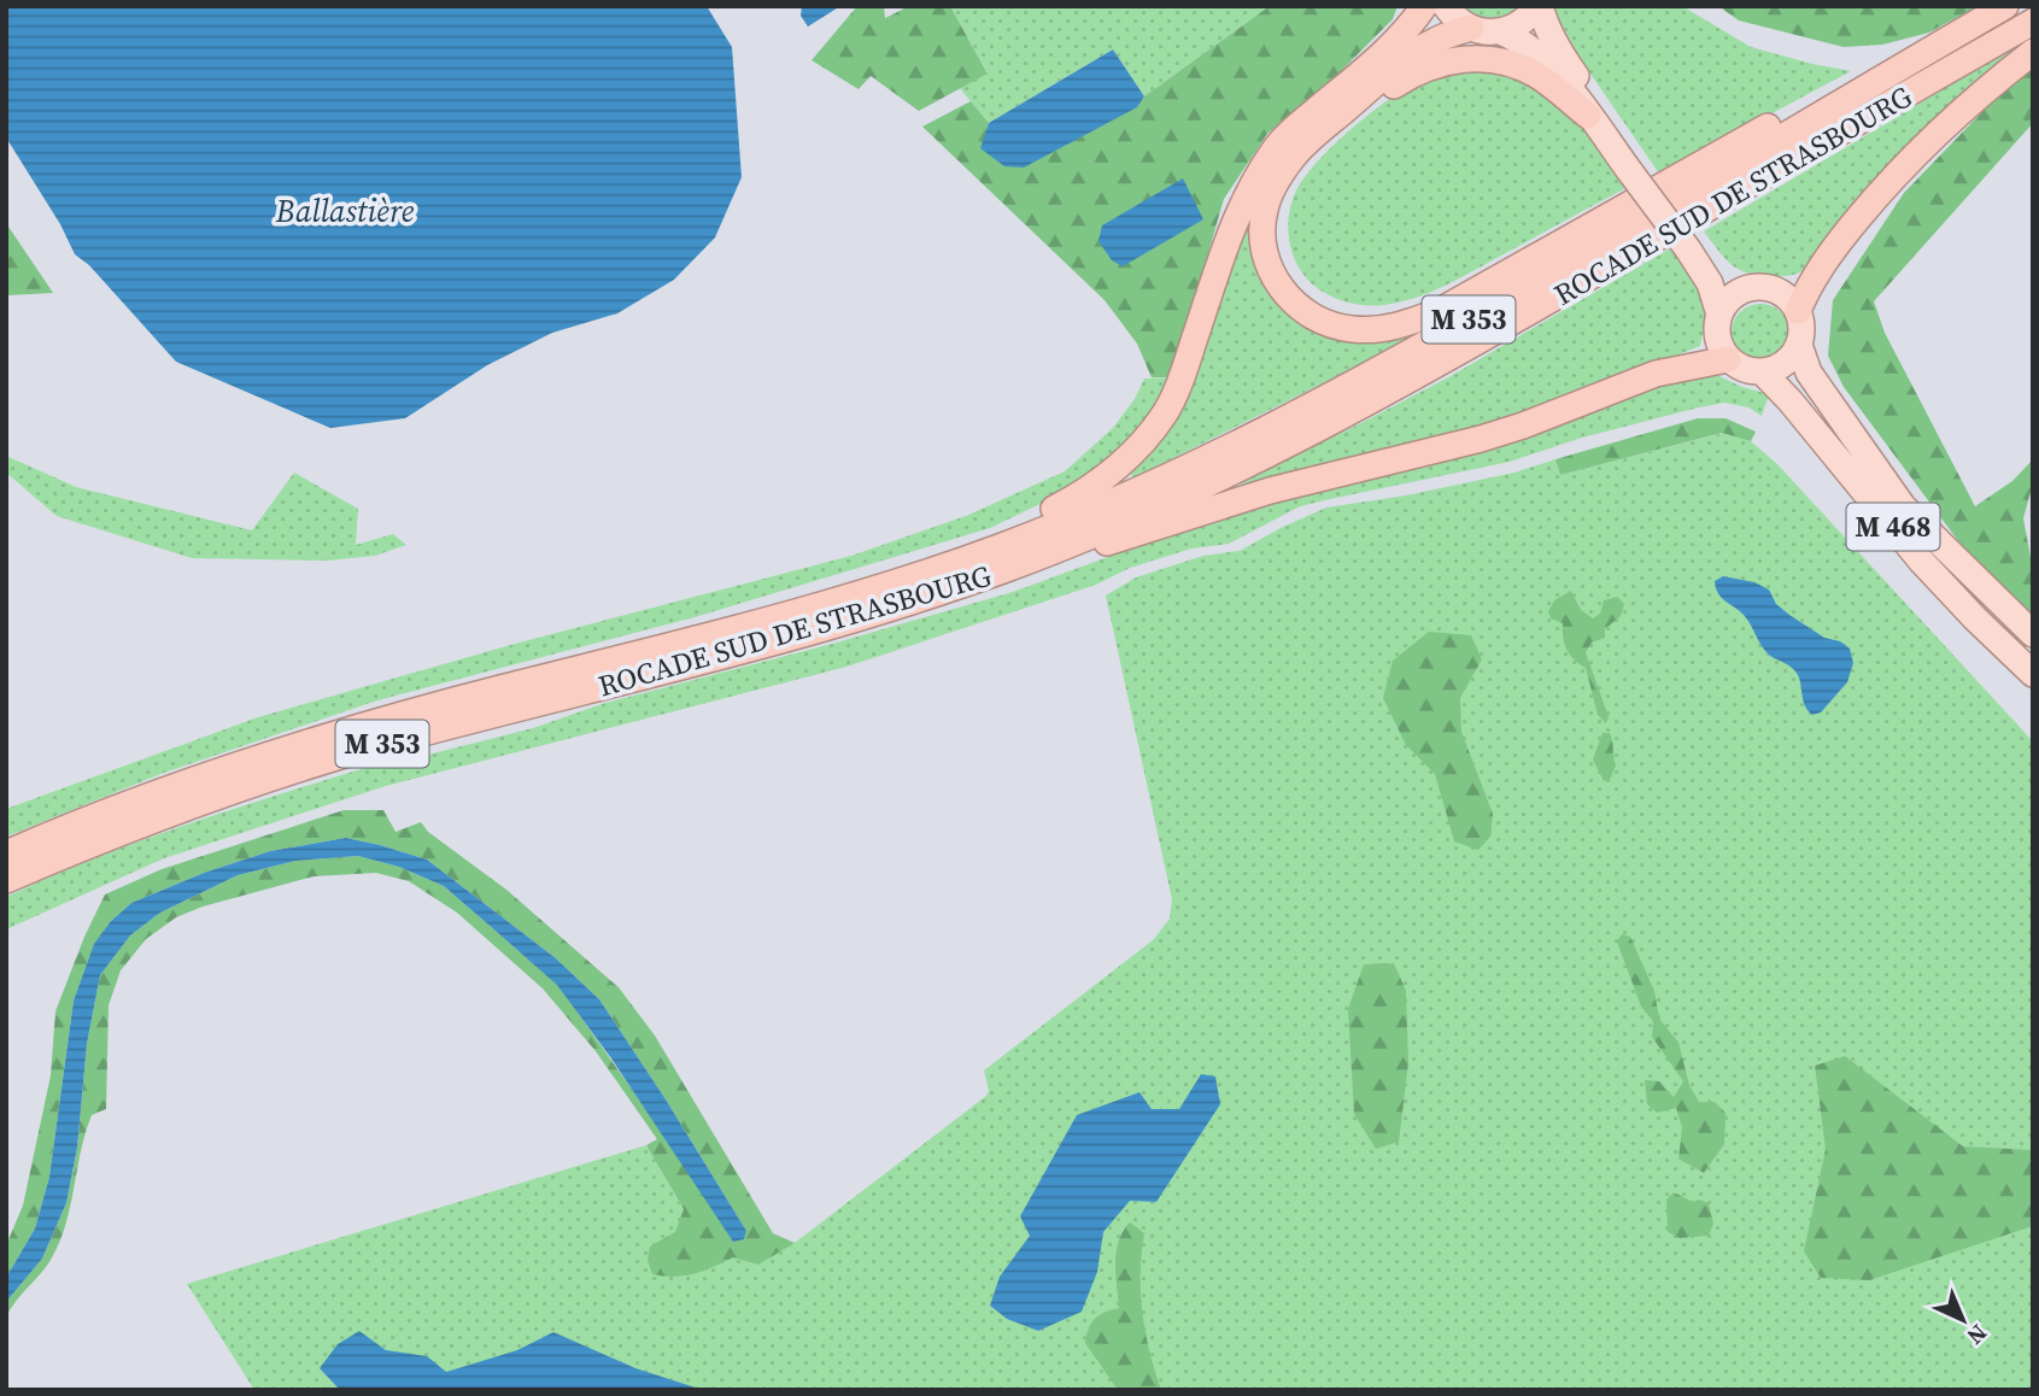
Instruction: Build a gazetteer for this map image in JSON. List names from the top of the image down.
{
  "streets": {
    "highway": ["ROCADE SUD DE STRASBOURG", "M 353"],
    "main road": ["M 468"]
  },
  "water": ["Ballastière"],
  "north": "bottom right"
}
